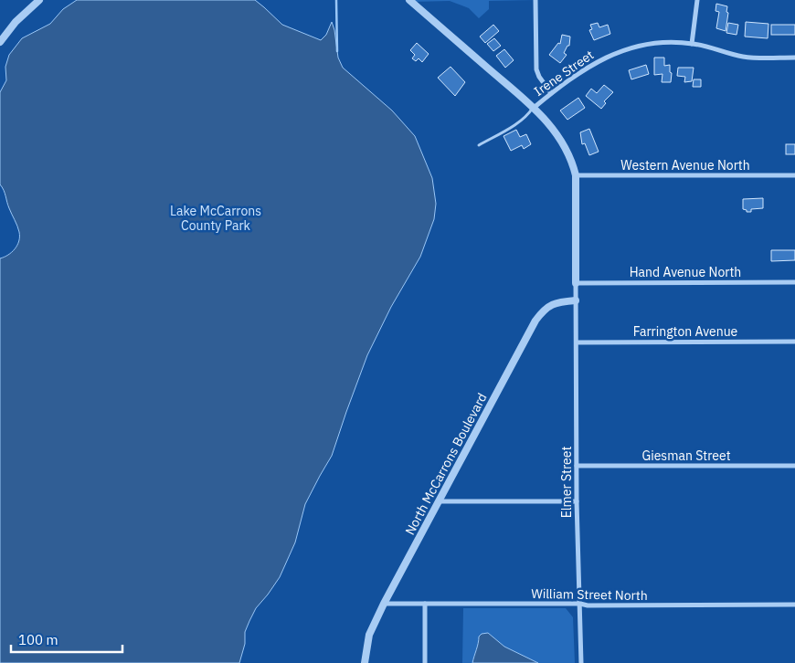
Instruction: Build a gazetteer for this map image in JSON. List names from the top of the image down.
{
  "streets": {
    "street": [
      "Irene Street",
      "Western Avenue North",
      "Hand Avenue North",
      "Farrington Avenue",
      "Giesman Street",
      "North McCarrons Boulevard",
      "Elmer Street",
      "William Street North"
    ]
  },
  "crossings": [
    ["Hand Avenue North", "Elmer Street"],
    ["Farrington Avenue", "Elmer Street"],
    ["Giesman Street", "Elmer Street"],
    ["North McCarrons Boulevard", "Elmer Street"],
    ["North McCarrons Boulevard", "William Street North"],
    ["Elmer Street", "William Street North"]
  ],
  "parks": ["Lake McCarrons County Park"],
  "scale_bar": "100 m"
}
